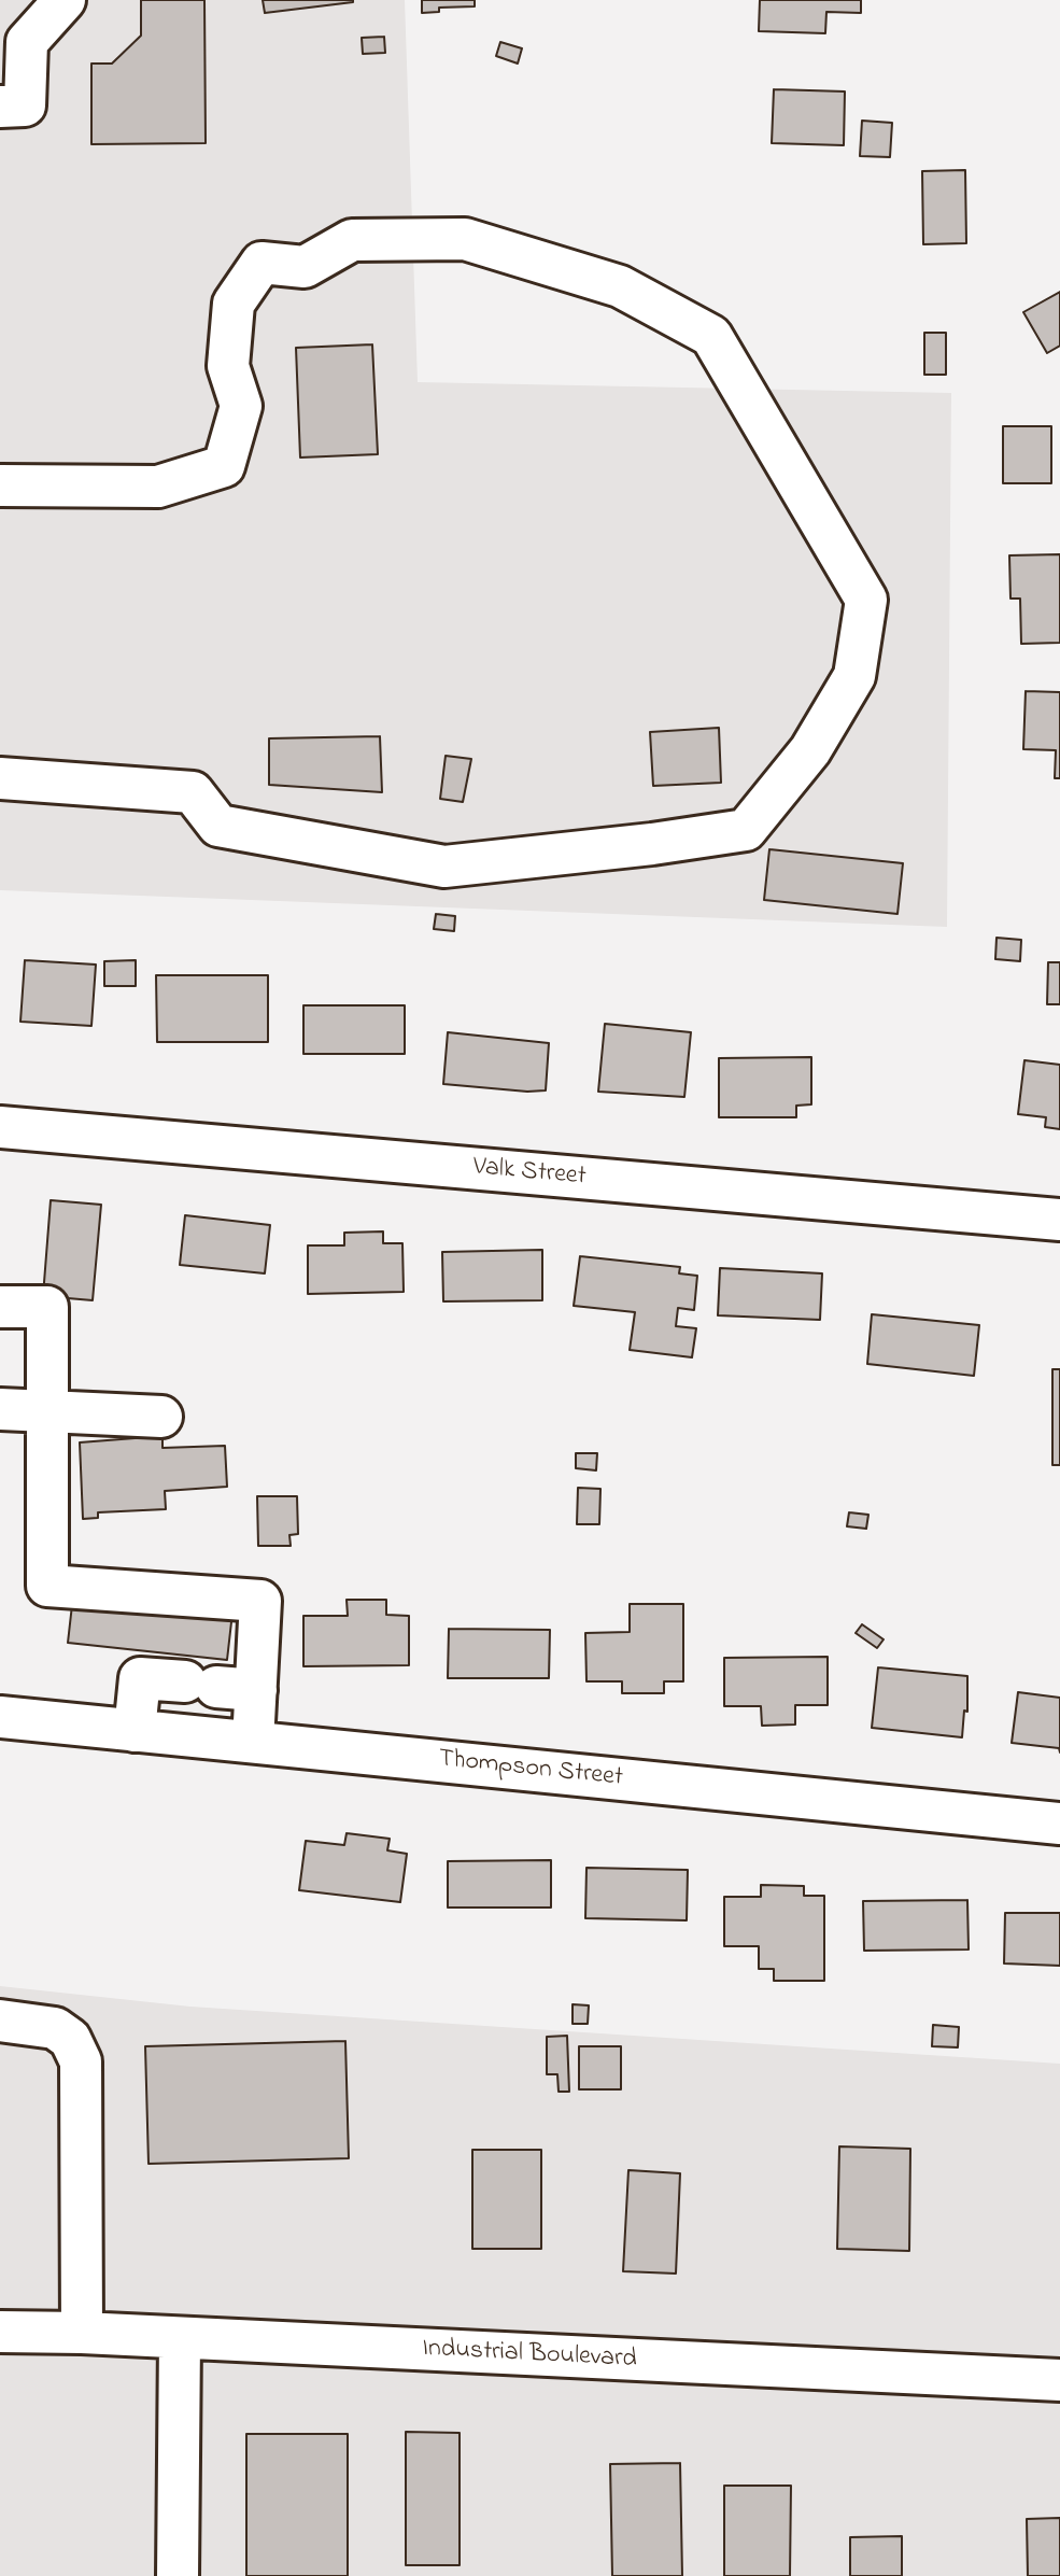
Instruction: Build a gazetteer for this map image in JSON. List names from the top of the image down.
{
  "streets": {
    "street": ["Valk Street", "Thompson Street", "Industrial Boulevard"]
  }
}
